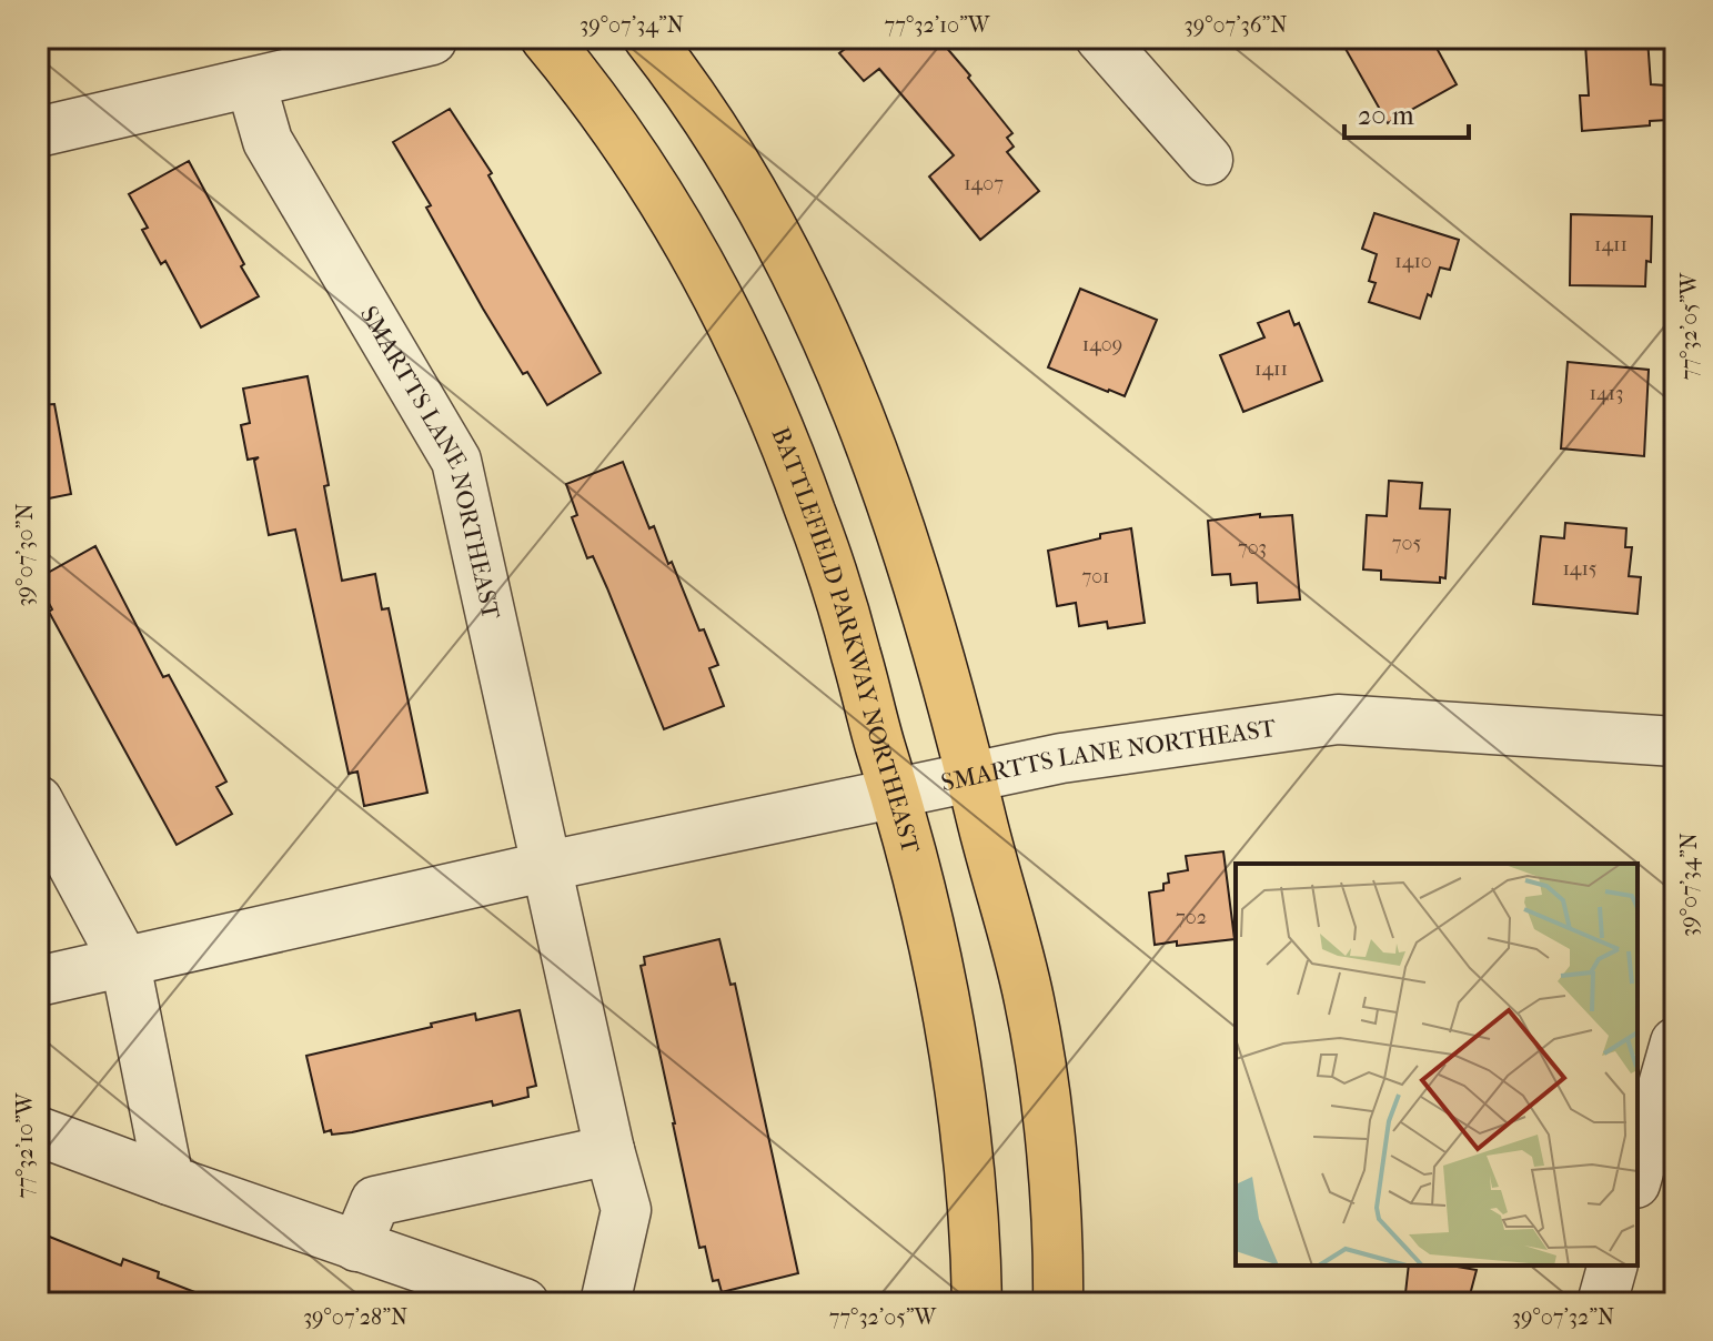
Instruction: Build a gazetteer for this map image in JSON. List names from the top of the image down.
{
  "streets": {
    "main road": ["BATTLEFIELD PARKWAY NORTHEAST"],
    "street": ["SMARTTS LANE NORTHEAST"]
  },
  "crossings": [
    ["SMARTTS LANE NORTHEAST", "BATTLEFIELD PARKWAY NORTHEAST"]
  ],
  "house_numbers": [
    "1407",
    "1411",
    "1410",
    "1409",
    "1411",
    "1413",
    "705",
    "703",
    "1415",
    "701",
    "702"
  ],
  "scale_bar": "20 m",
  "coordinates": [
    "39°07'34\"N",
    "77°32'10\"W",
    "39°07'36\"N",
    "77°32'05\"W",
    "39°07'30\"N",
    "39°07'28\"N",
    "39°07'32\"N"
  ]
}
